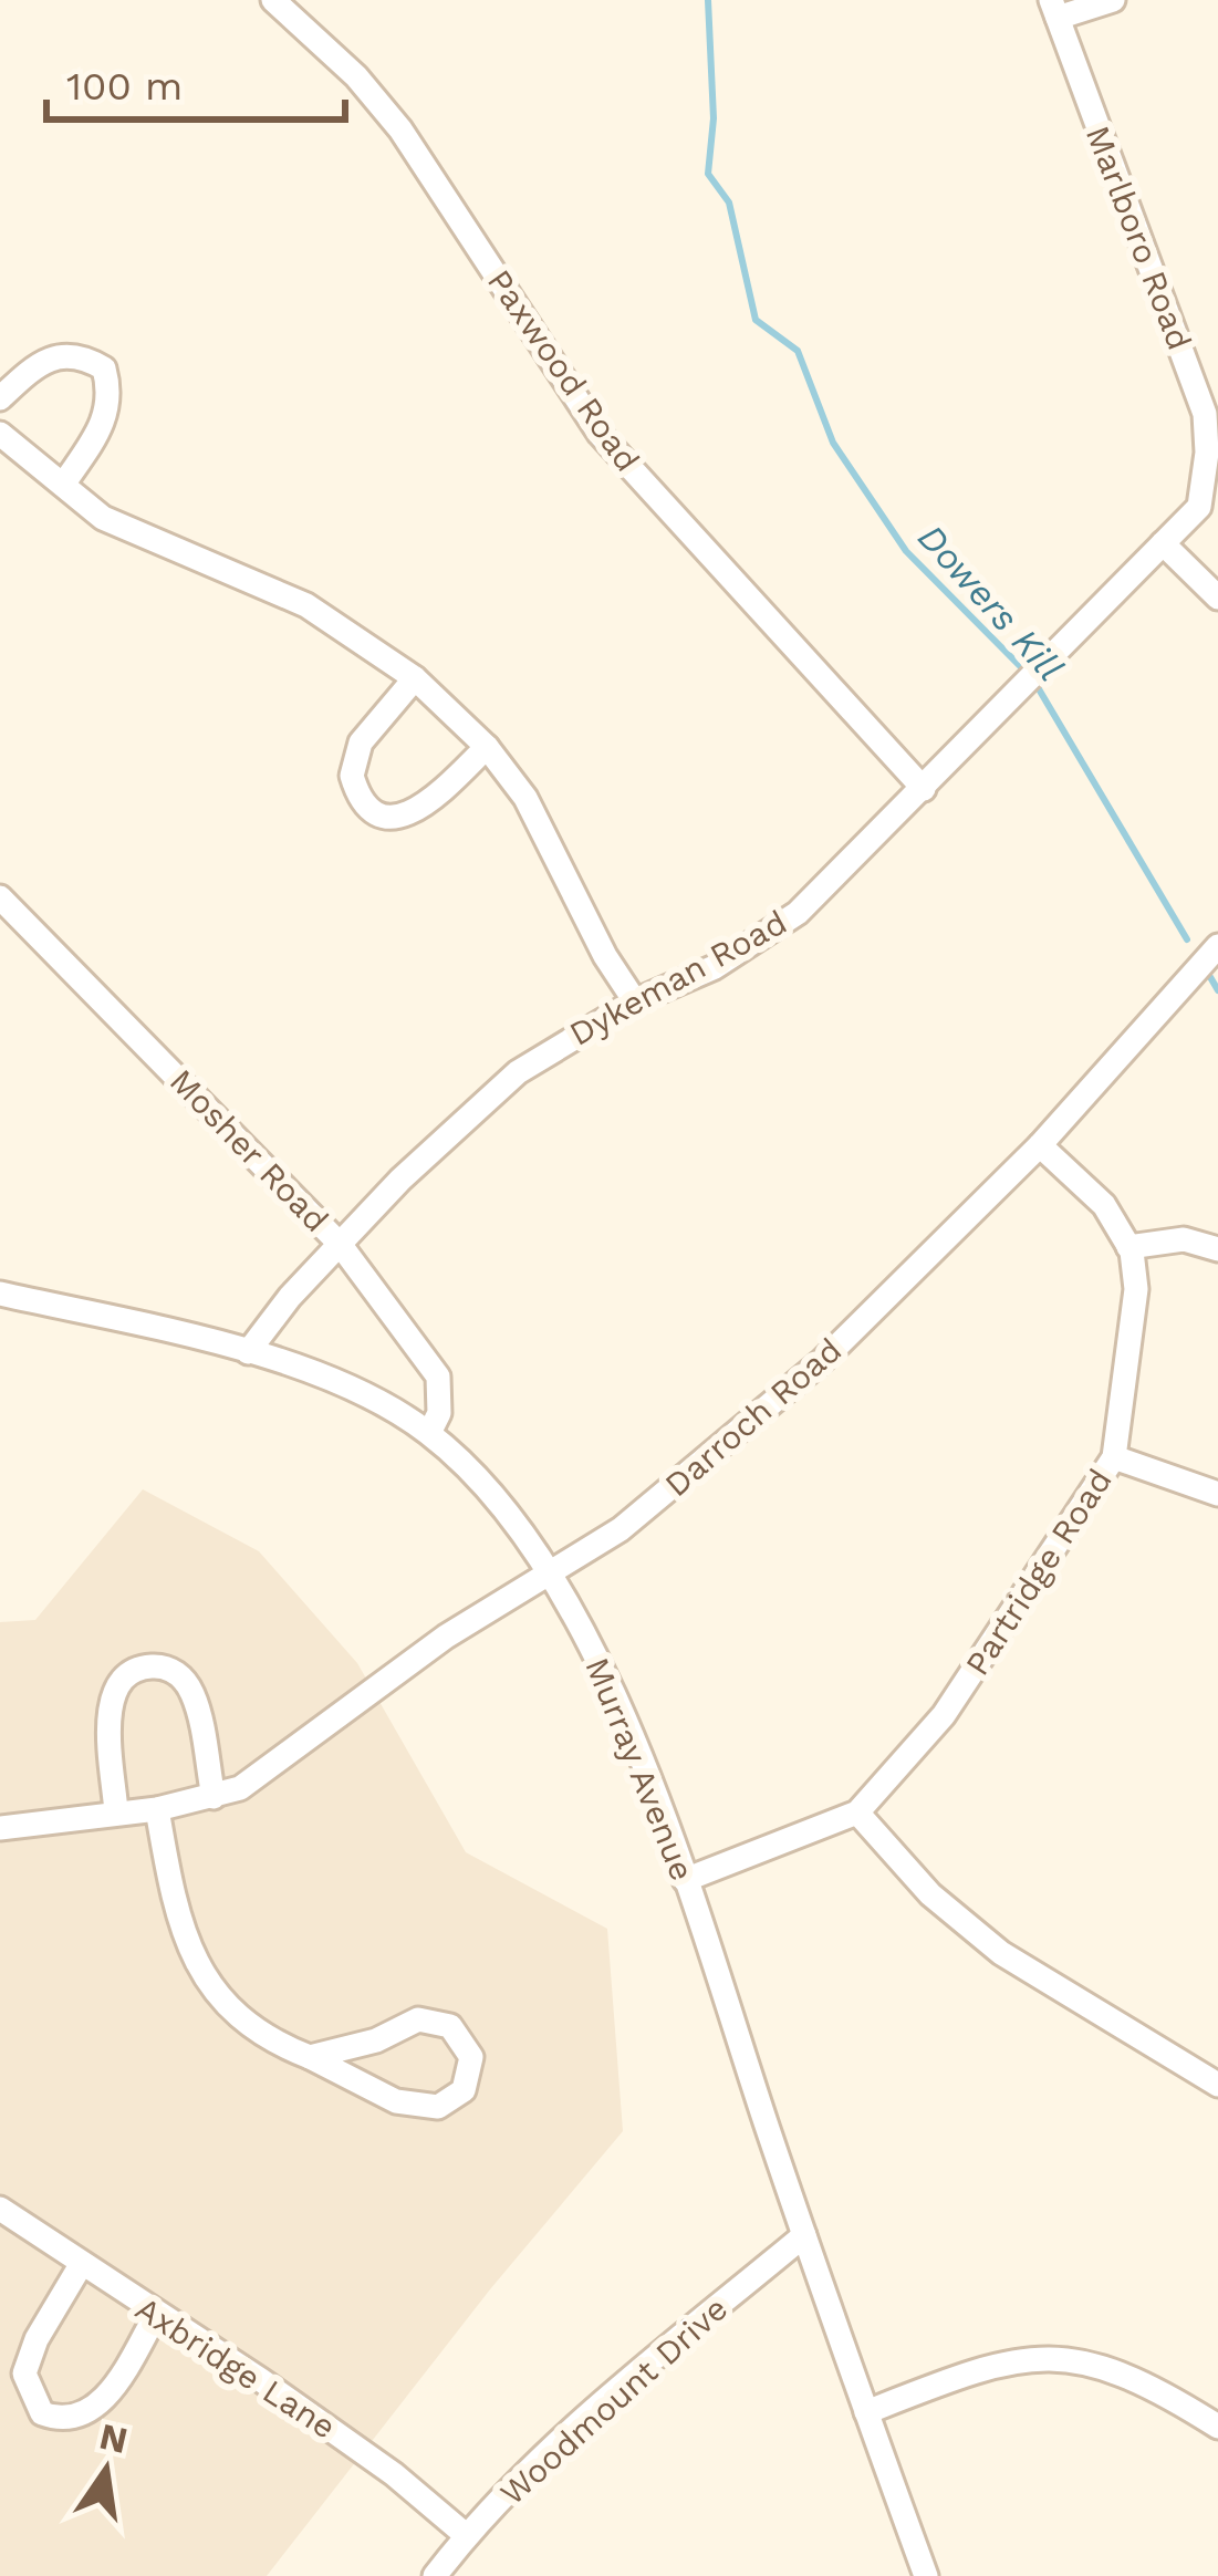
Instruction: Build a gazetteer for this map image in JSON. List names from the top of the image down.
{
  "streets": {
    "street": [
      "Marlboro Road",
      "Paxwood Road",
      "Dykeman Road",
      "Mosher Road",
      "Darroch Road",
      "Partridge Road",
      "Murray Avenue",
      "Axbridge Lane",
      "Woodmount Drive"
    ]
  },
  "crossings": [
    ["Marlboro Road", "Dykeman Road"],
    ["Paxwood Road", "Dykeman Road"],
    ["Dykeman Road", "Mosher Road"],
    ["Dykeman Road", "Murray Avenue"],
    ["Mosher Road", "Murray Avenue"],
    ["Darroch Road", "Murray Avenue"],
    ["Partridge Road", "Murray Avenue"],
    ["Murray Avenue", "Woodmount Drive"],
    ["Axbridge Lane", "Woodmount Drive"]
  ],
  "water": ["Dowers Kill"],
  "scale_bar": "100 m",
  "north": "top"
}
